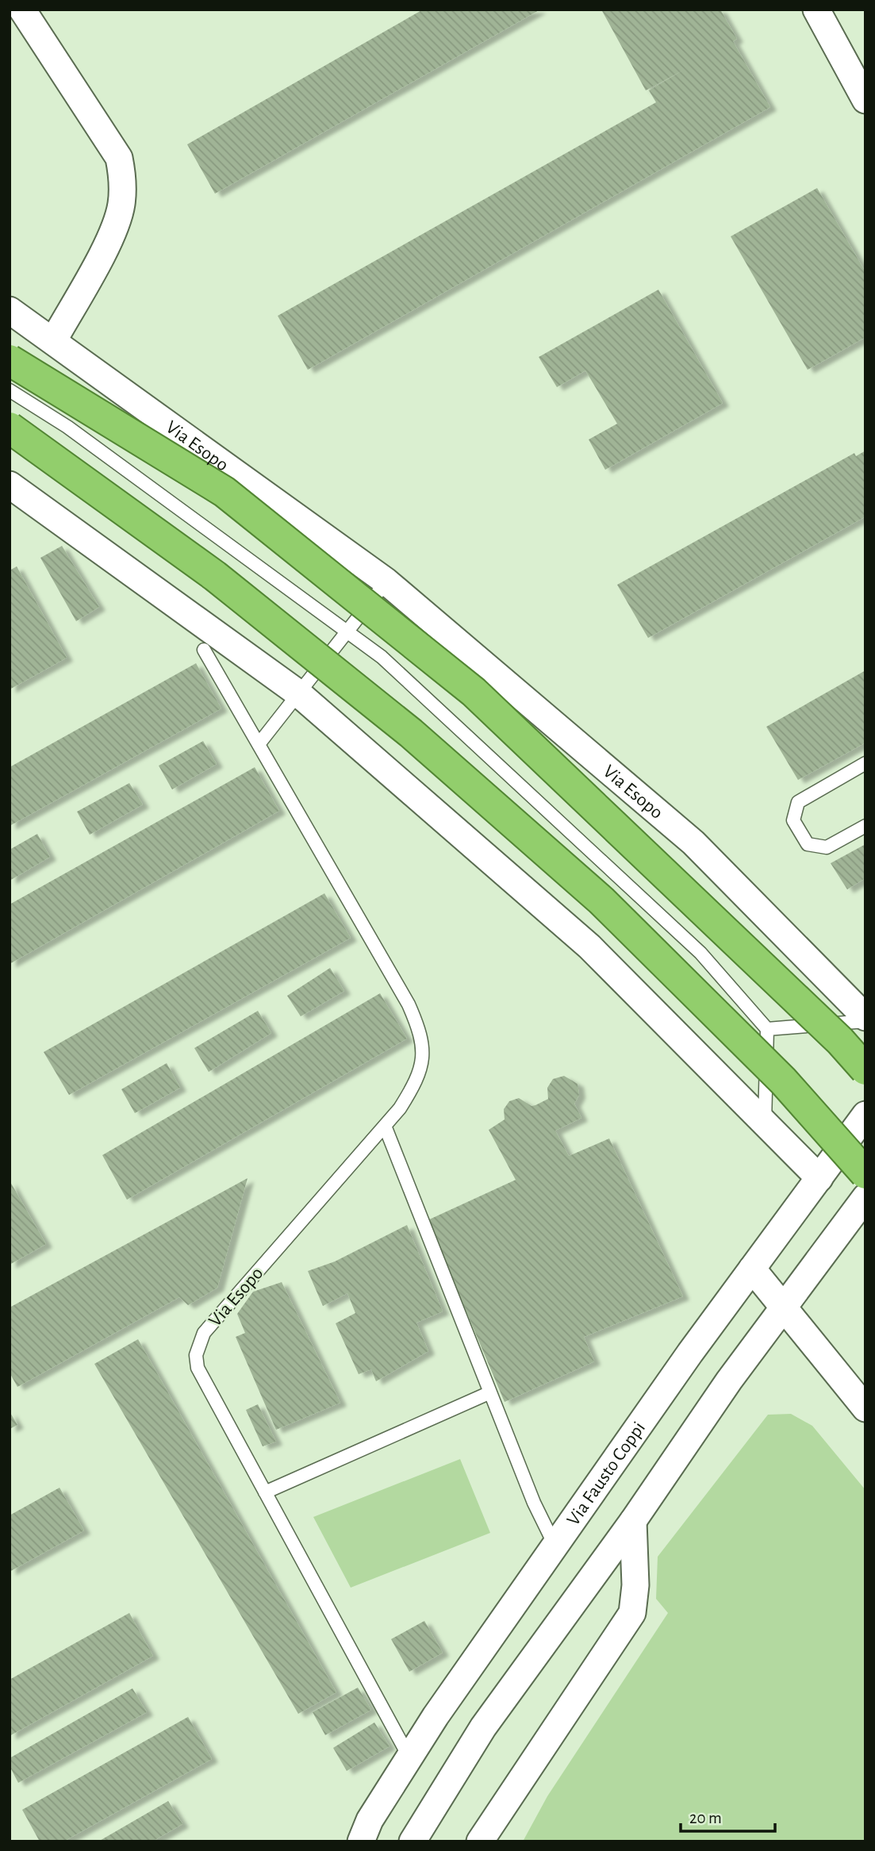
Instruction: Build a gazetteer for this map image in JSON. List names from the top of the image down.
{
  "streets": {
    "street": ["Via Esopo", "Via Fausto Coppi"]
  },
  "crossings": [
    ["Via Esopo", "Via Fausto Coppi"]
  ],
  "scale_bar": "20 m"
}
